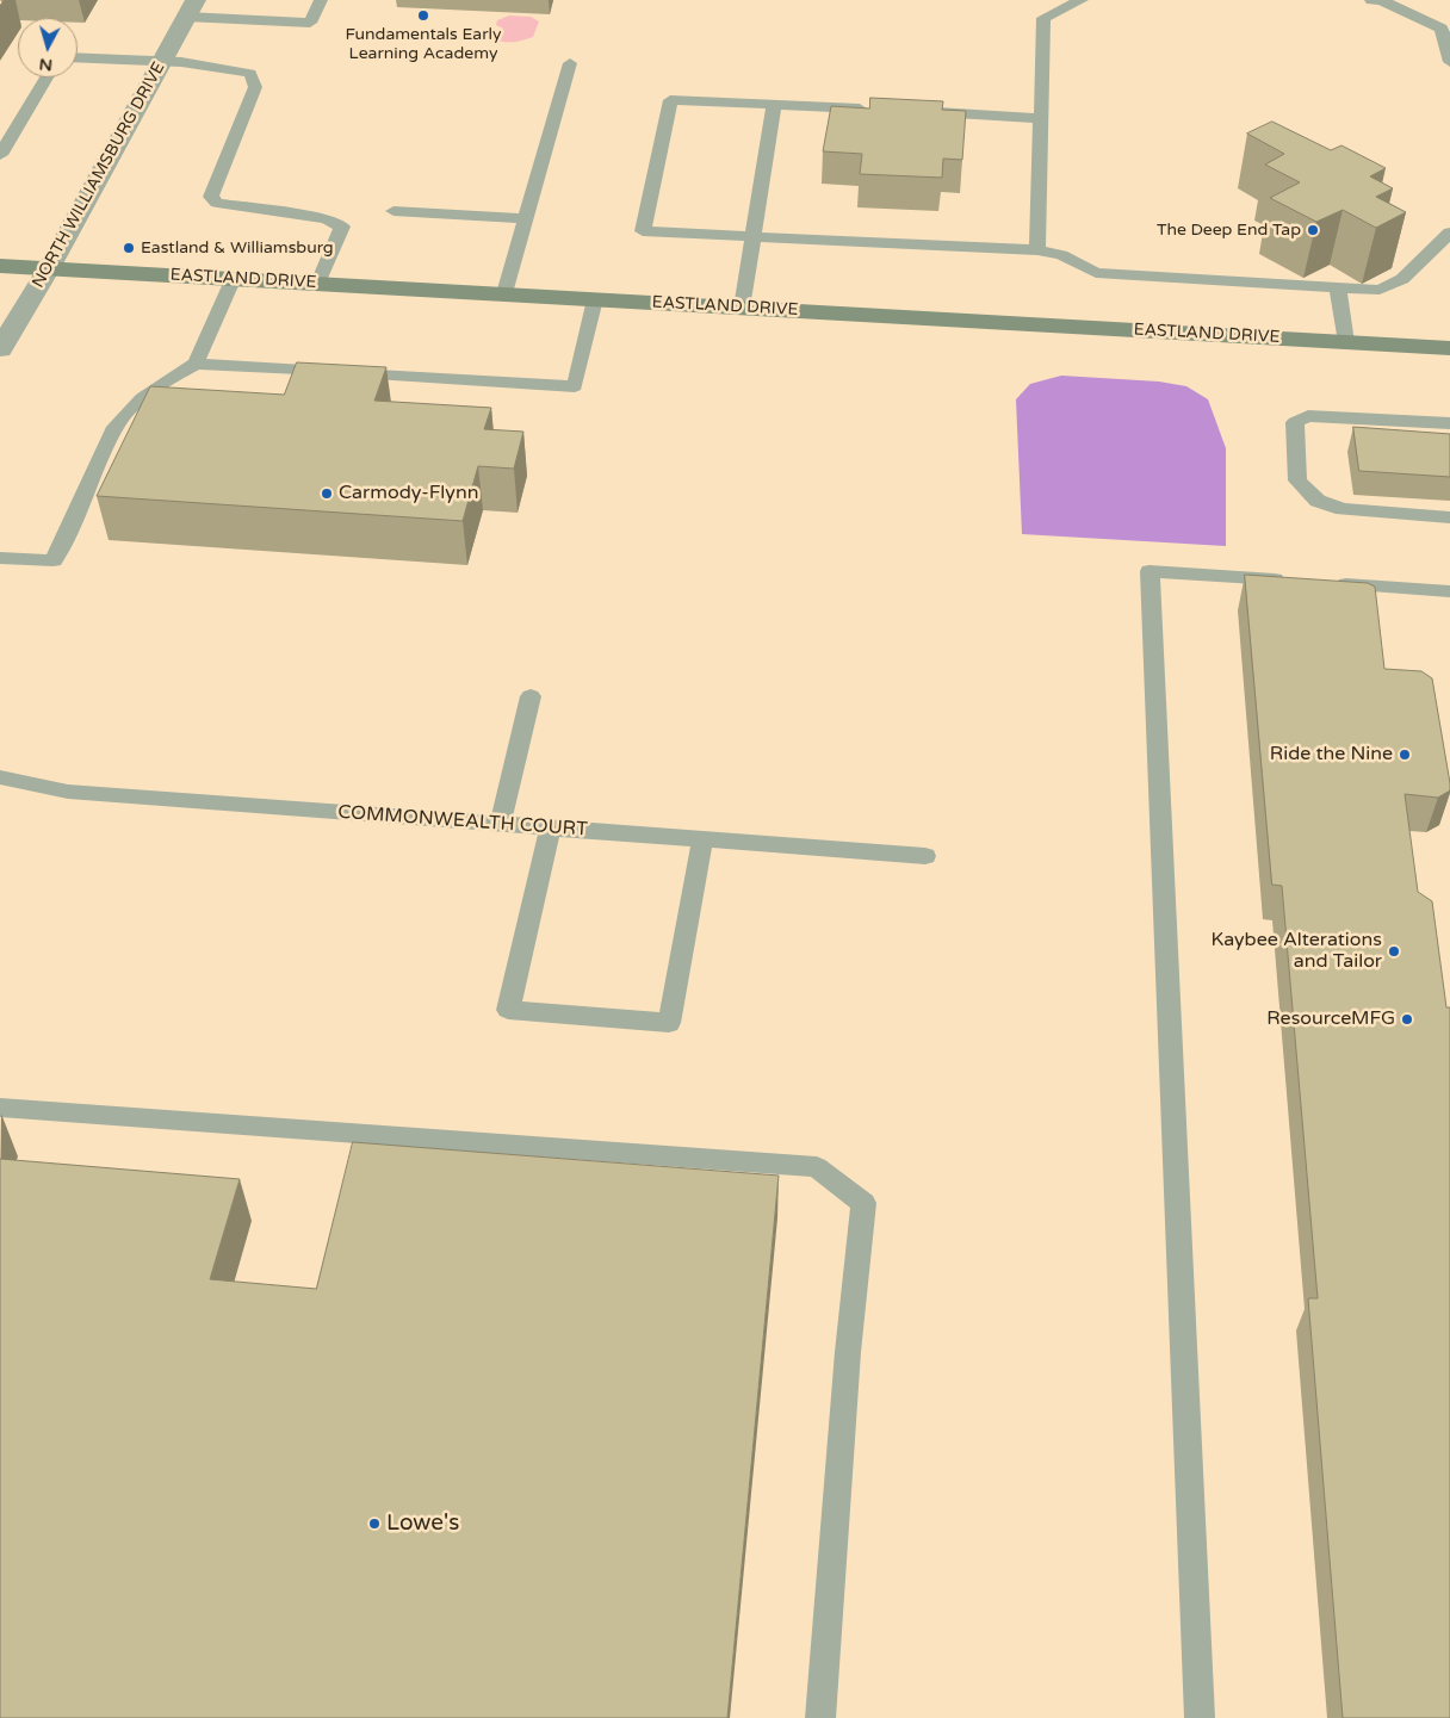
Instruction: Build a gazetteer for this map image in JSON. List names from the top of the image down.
{
  "streets": {
    "main road": ["EASTLAND DRIVE"],
    "street": ["NORTH WILLIAMSBURG DRIVE"],
    "lane": ["COMMONWEALTH COURT"]
  },
  "crossings": [
    ["NORTH WILLIAMSBURG DRIVE", "EASTLAND DRIVE"]
  ],
  "places": [
    "Fundamentals Early Learning Academy",
    "The Deep End Tap",
    "Eastland & Williamsburg",
    "Carmody-Flynn",
    "Ride the Nine",
    "Kaybee Alterations and Tailor",
    "ResourceMFG",
    "Lowe's"
  ],
  "north": "bottom"
}
